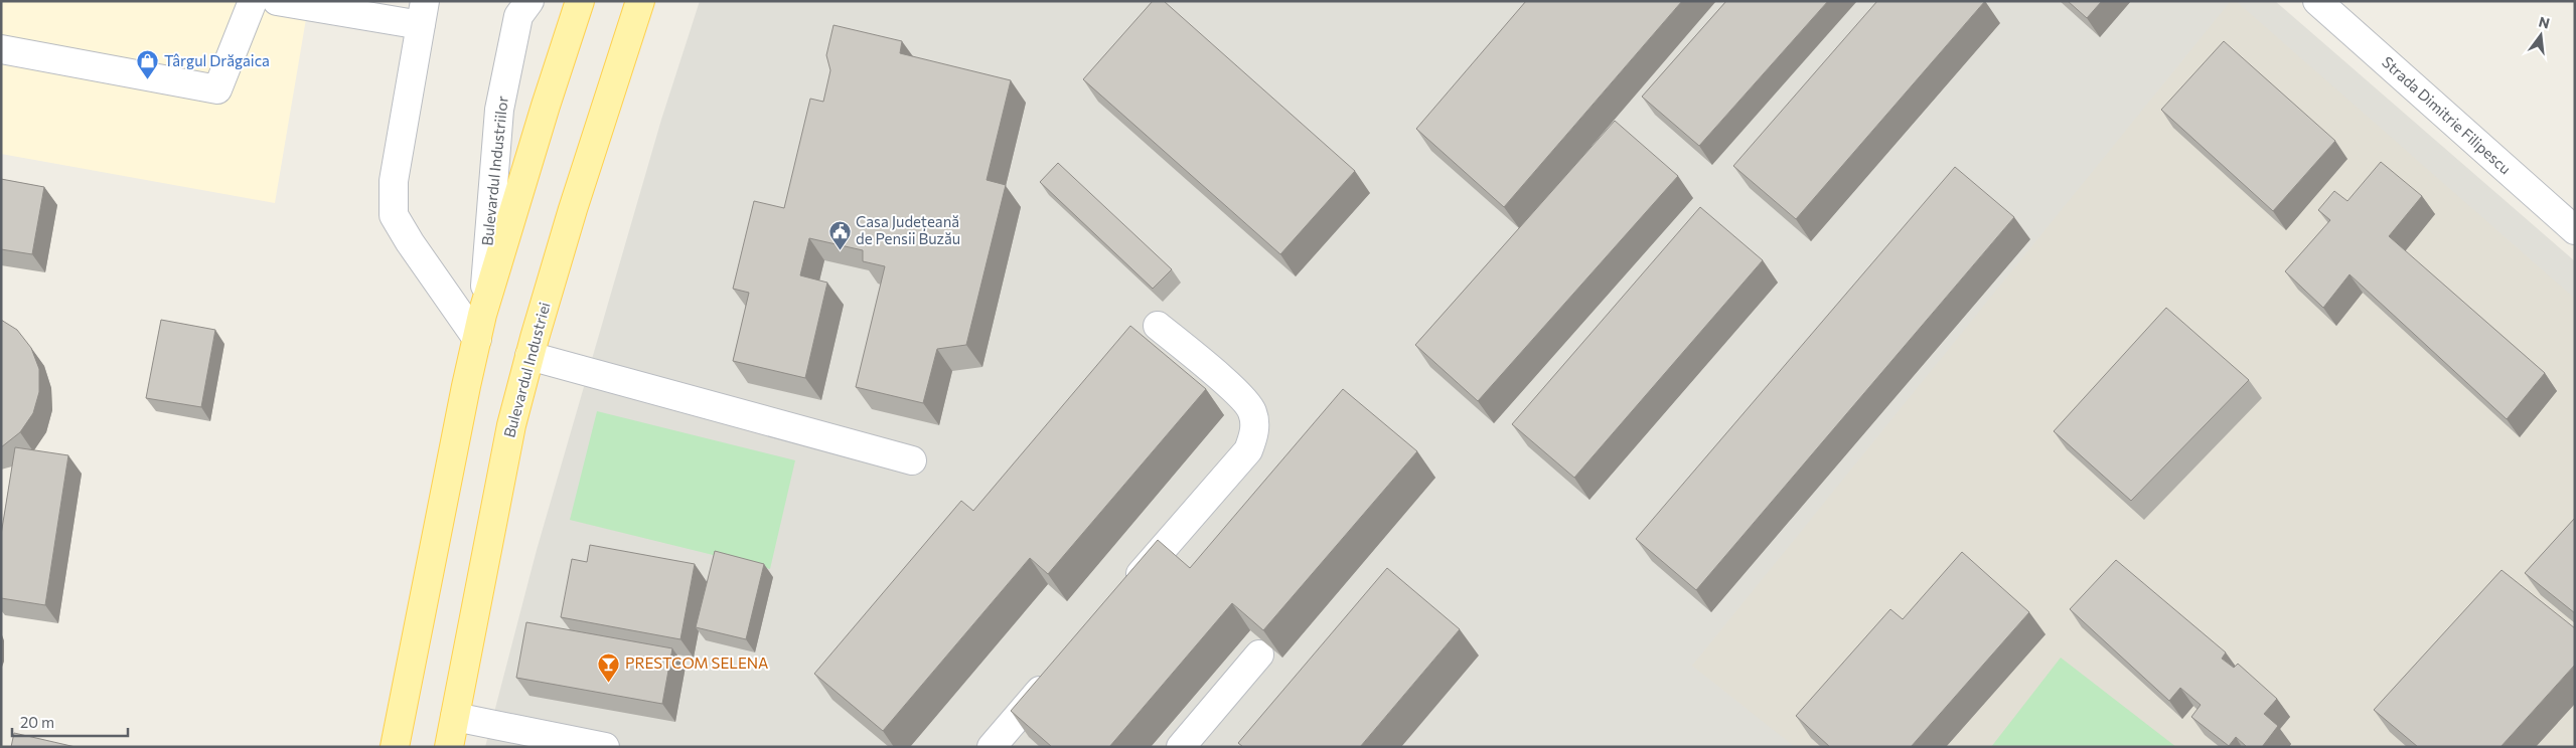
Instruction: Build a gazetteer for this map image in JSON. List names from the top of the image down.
{
  "streets": {
    "main road": ["Bulevardul Industriei"],
    "street": ["Strada Dimitrie Filipescu", "Bulevardul Industriilor"]
  },
  "places": {
    "shop": ["Târgul Drăgaica"],
    "public building": ["Casa Județeană de Pensii Buzău"],
    "bar": ["PRESTCOM SELENA"]
  },
  "scale_bar": "20 m",
  "north": "top"
}
